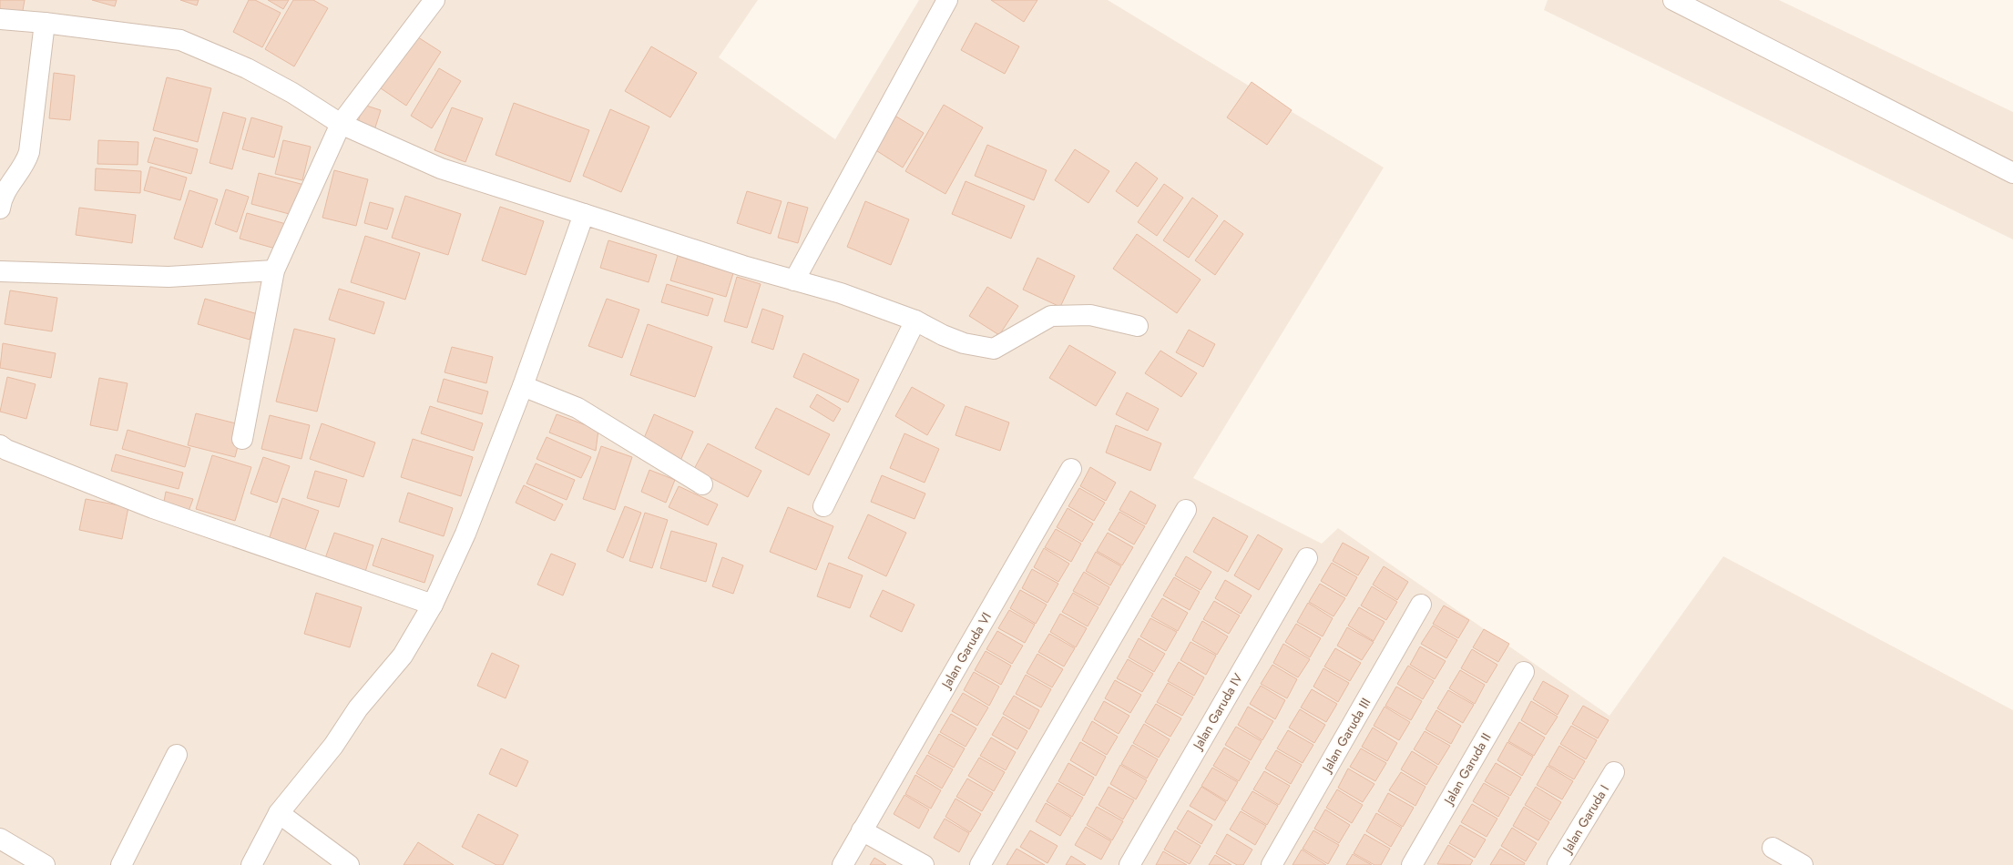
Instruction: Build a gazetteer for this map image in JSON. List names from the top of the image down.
{
  "streets": {
    "street": [
      "Jalan Garuda VI",
      "Jalan Garuda IV",
      "Jalan Garuda III",
      "Jalan Garuda II",
      "Jalan Garuda I"
    ]
  }
}
